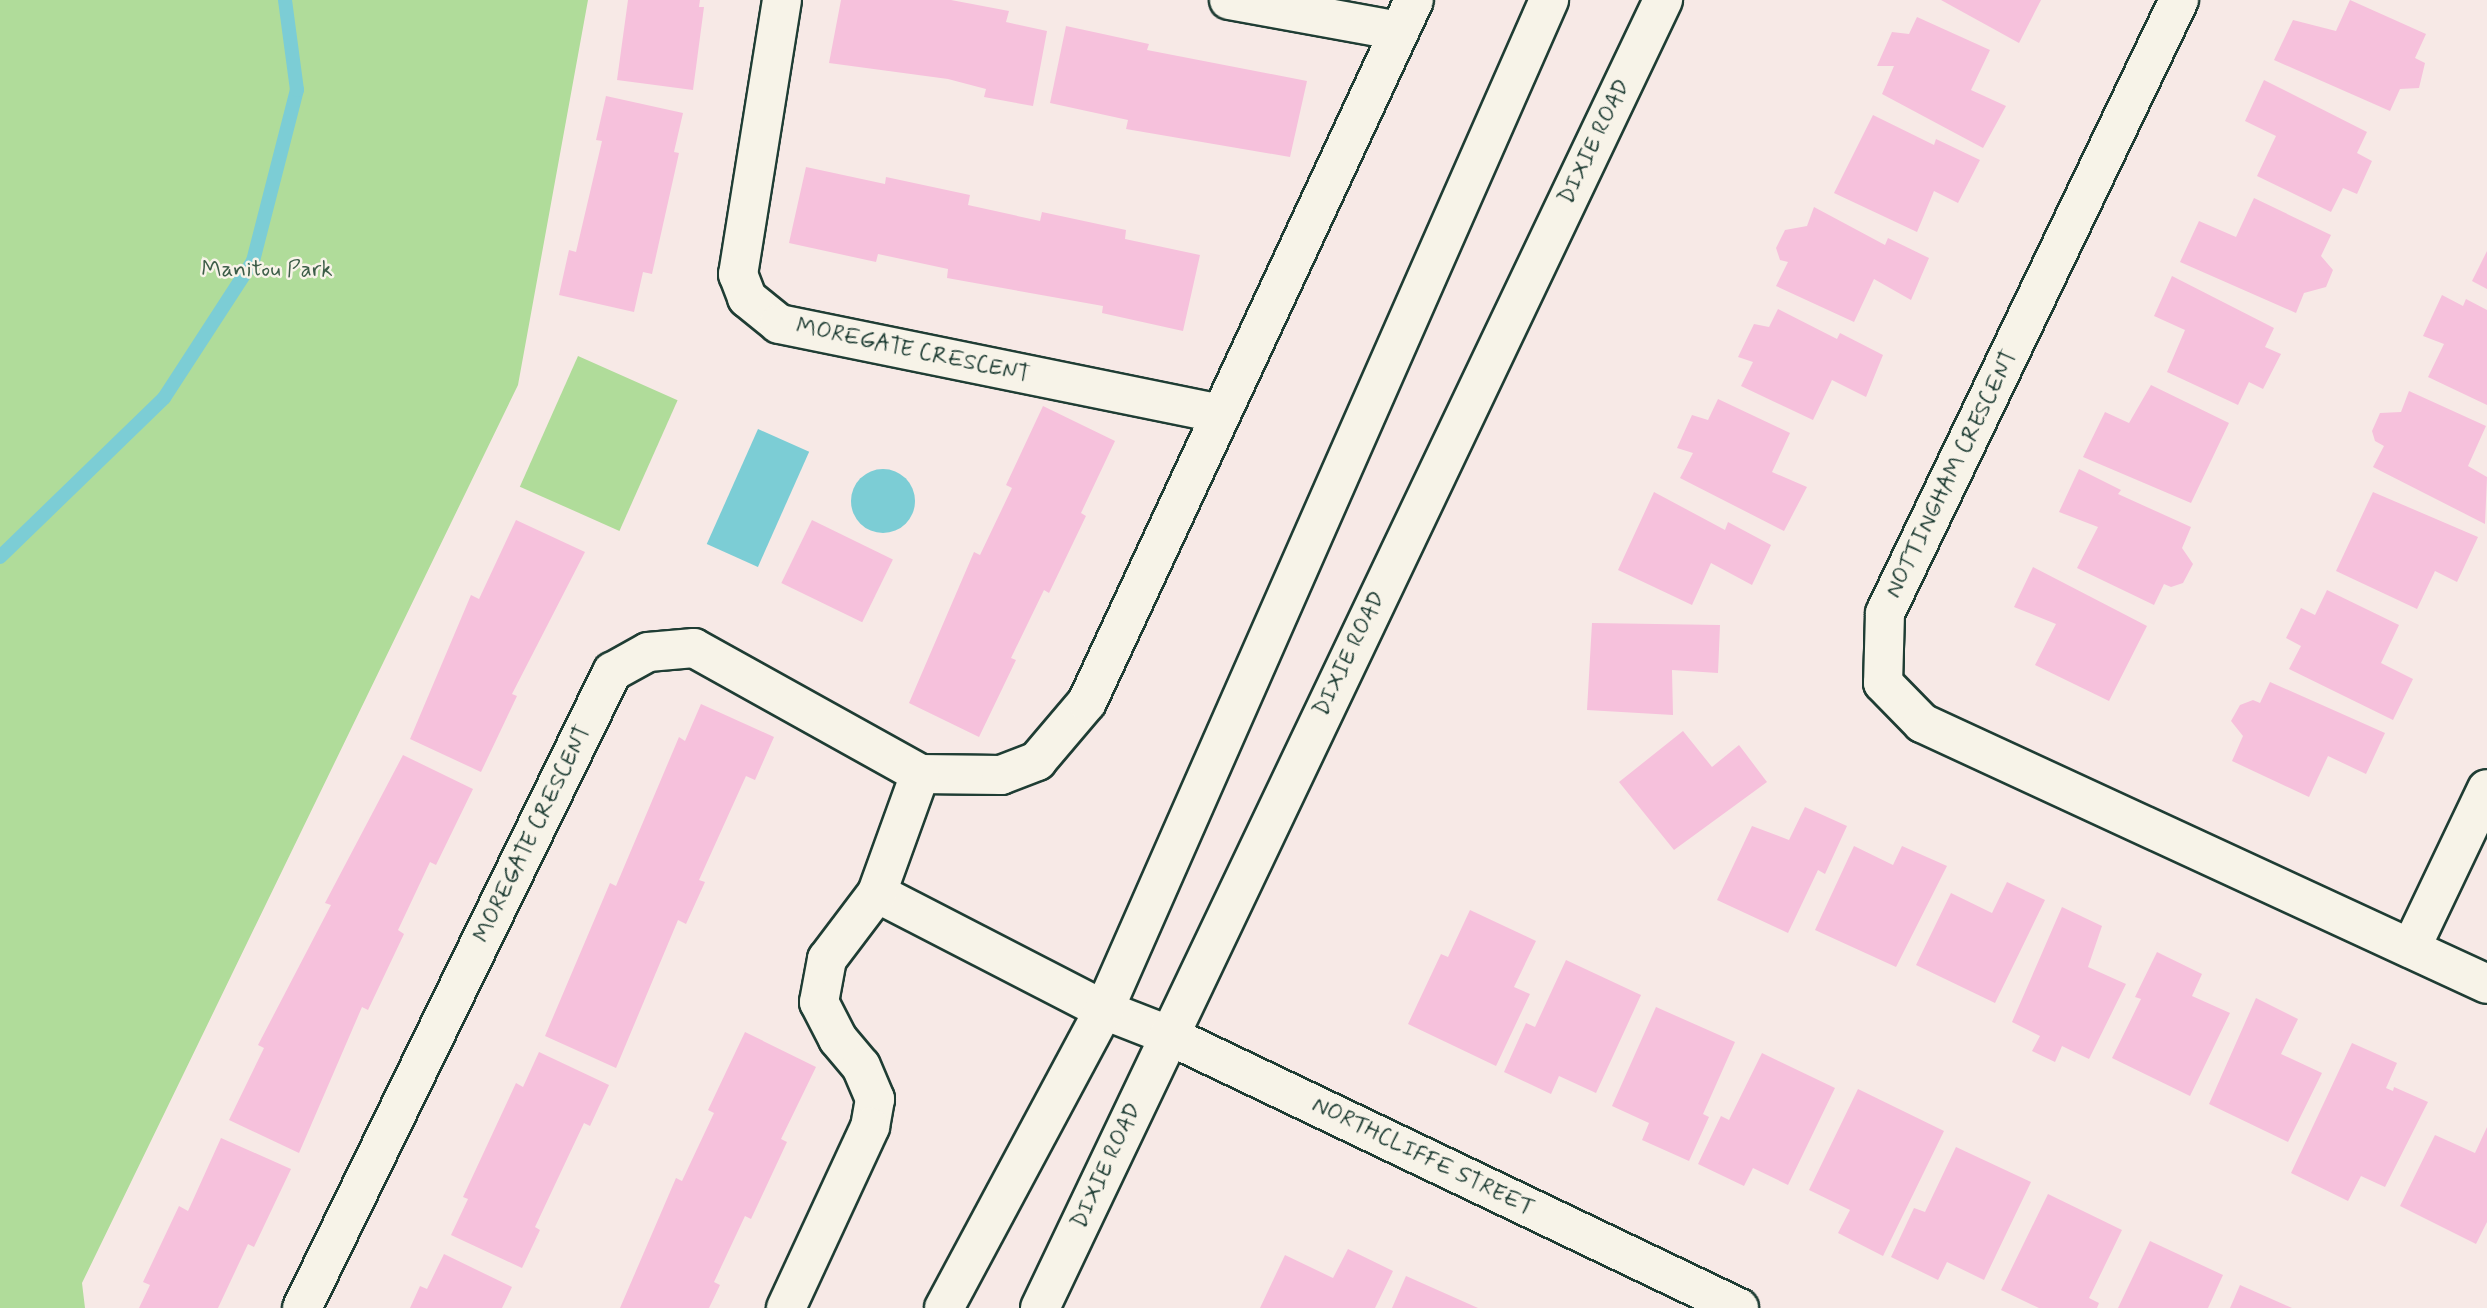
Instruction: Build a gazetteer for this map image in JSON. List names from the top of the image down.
{
  "streets": {
    "street": [
      "DIXIE ROAD",
      "MOREGATE CRESCENT",
      "NOTTINGHAM CRESCENT",
      "NORTHCLIFFE STREET"
    ]
  },
  "crossings": [
    ["DIXIE ROAD", "NORTHCLIFFE STREET"]
  ],
  "parks": ["Manitou Park"]
}
